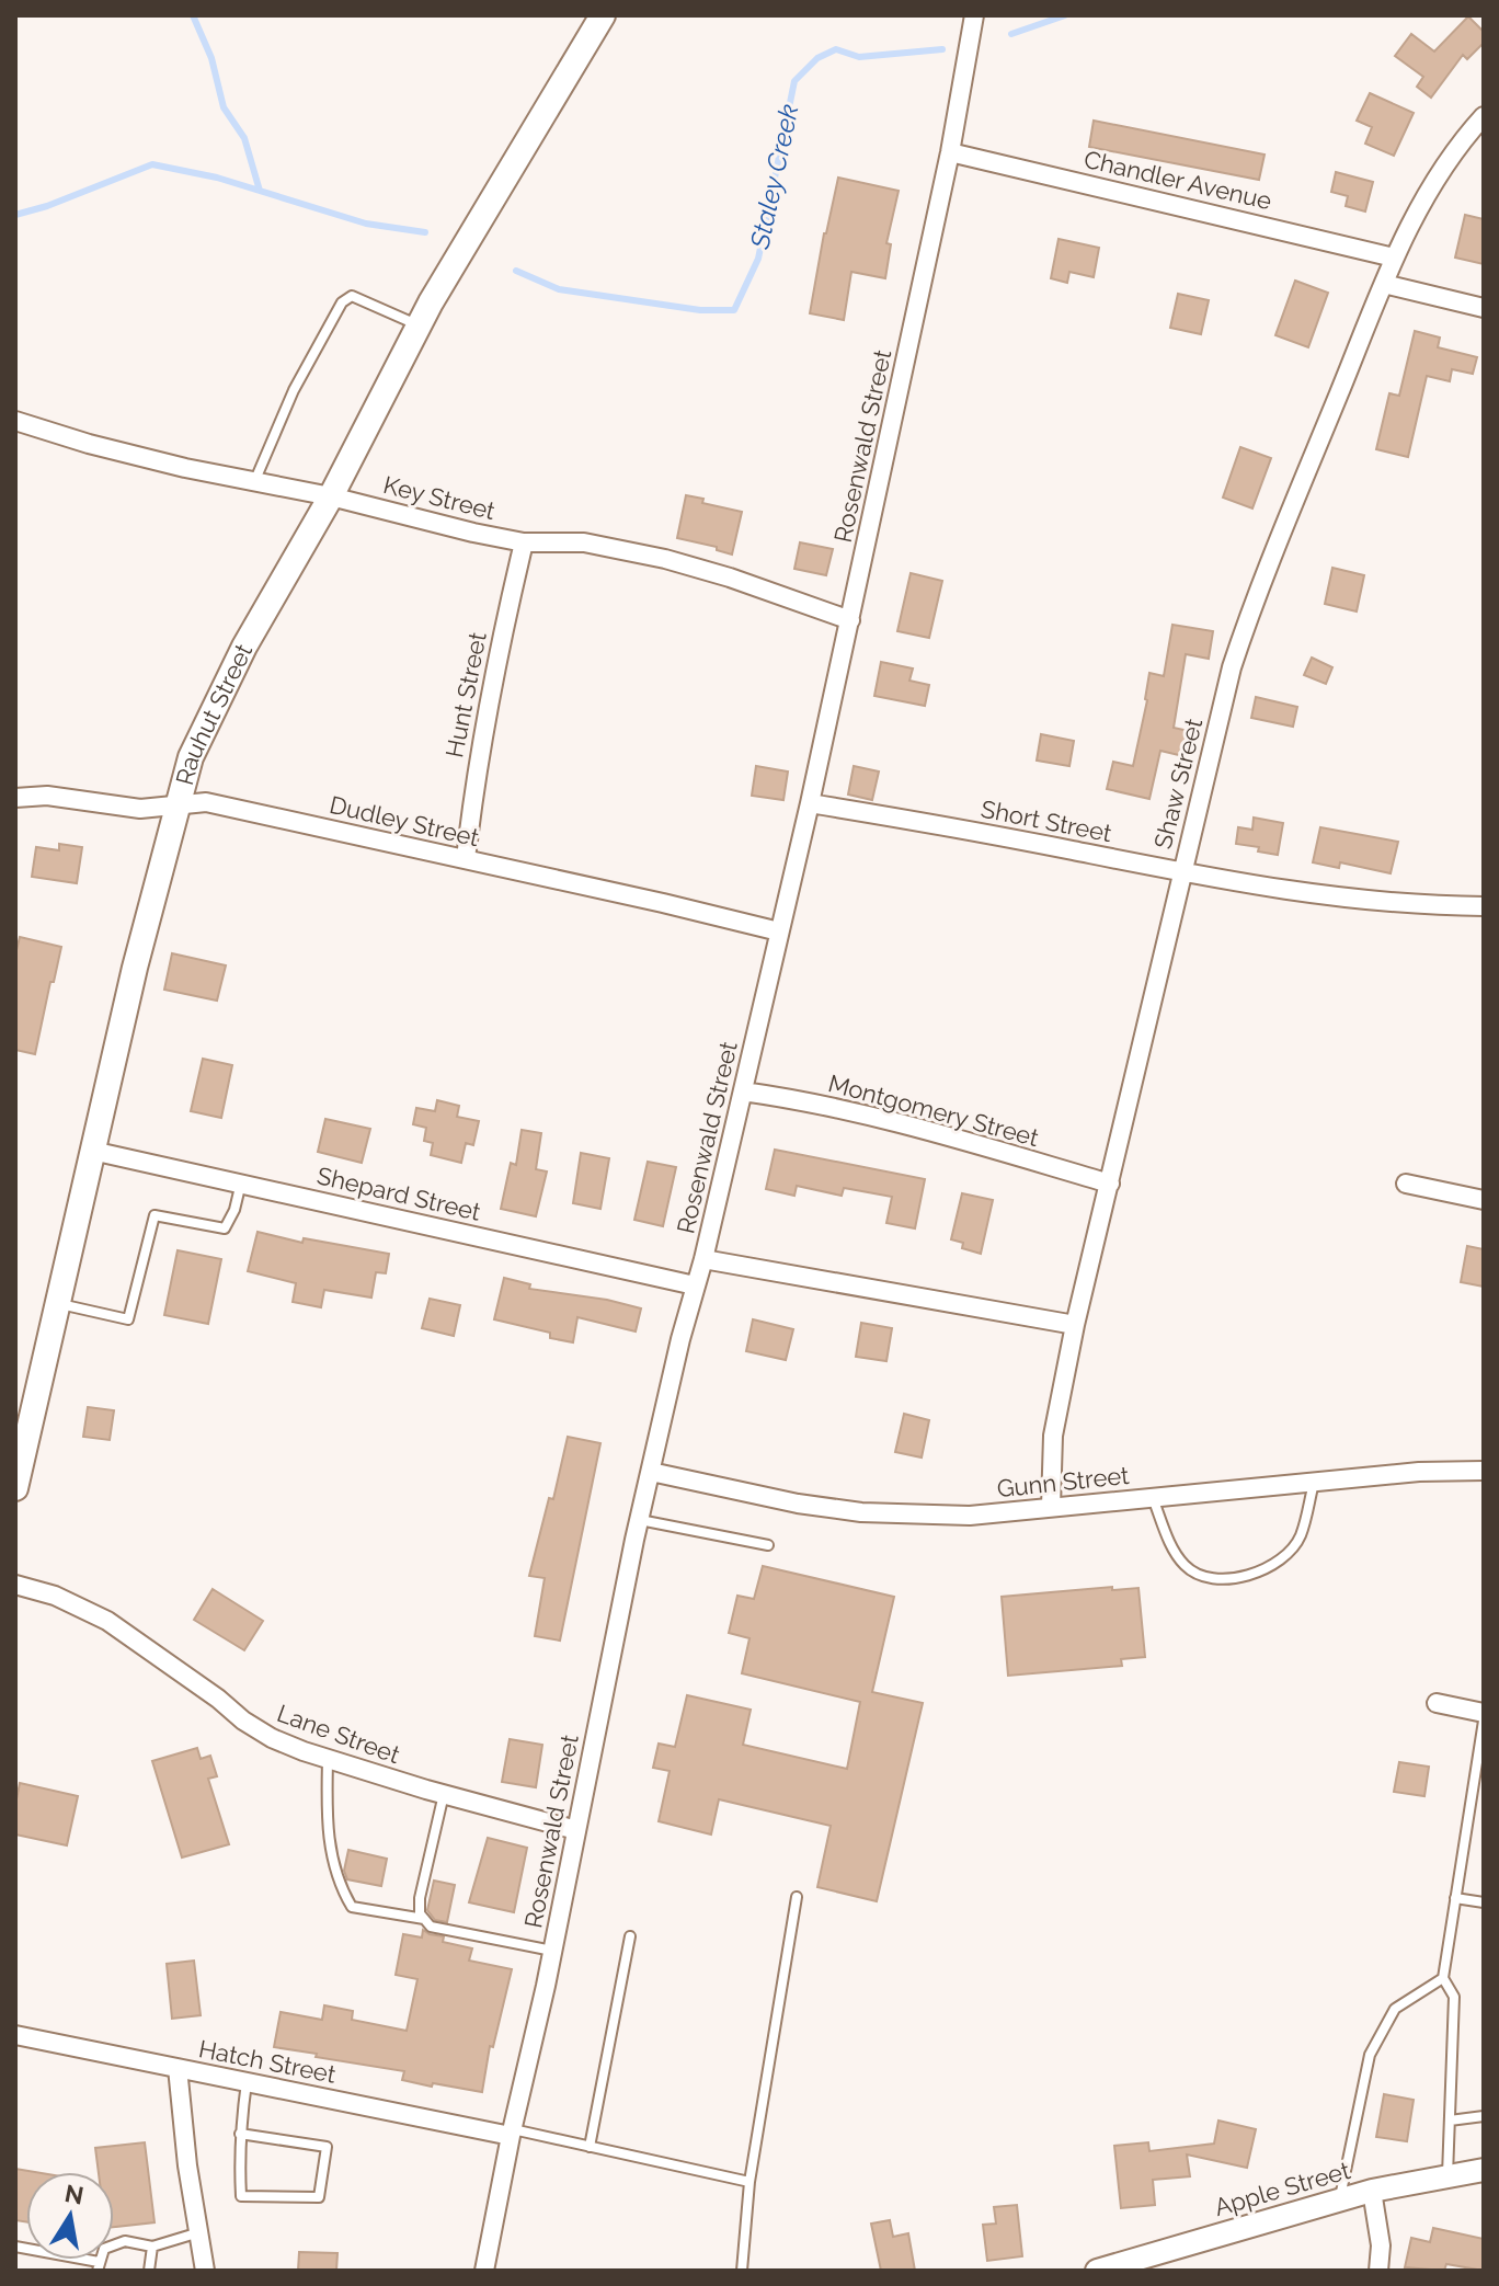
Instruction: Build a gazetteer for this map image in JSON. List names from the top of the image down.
{
  "streets": {
    "main road": ["Rauhut Street"],
    "street": [
      "Chandler Avenue",
      "Rosenwald Street",
      "Key Street",
      "Hunt Street",
      "Shaw Street",
      "Dudley Street",
      "Short Street",
      "Montgomery Street",
      "Shepard Street",
      "Gunn Street",
      "Lane Street",
      "Hatch Street",
      "Apple Street"
    ]
  },
  "crossings": [
    ["Chandler Avenue", "Rosenwald Street"],
    ["Chandler Avenue", "Shaw Street"],
    ["Rosenwald Street", "Key Street"],
    ["Rosenwald Street", "Dudley Street"],
    ["Rosenwald Street", "Short Street"],
    ["Rosenwald Street", "Montgomery Street"],
    ["Rosenwald Street", "Shepard Street"],
    ["Rosenwald Street", "Gunn Street"],
    ["Rosenwald Street", "Lane Street"],
    ["Rosenwald Street", "Hatch Street"],
    ["Key Street", "Hunt Street"],
    ["Key Street", "Rauhut Street"],
    ["Hunt Street", "Dudley Street"],
    ["Rauhut Street", "Dudley Street"],
    ["Rauhut Street", "Shepard Street"],
    ["Shaw Street", "Short Street"],
    ["Shaw Street", "Montgomery Street"],
    ["Shaw Street", "Gunn Street"]
  ],
  "water": ["Staley Creek"],
  "north": "top"
}
